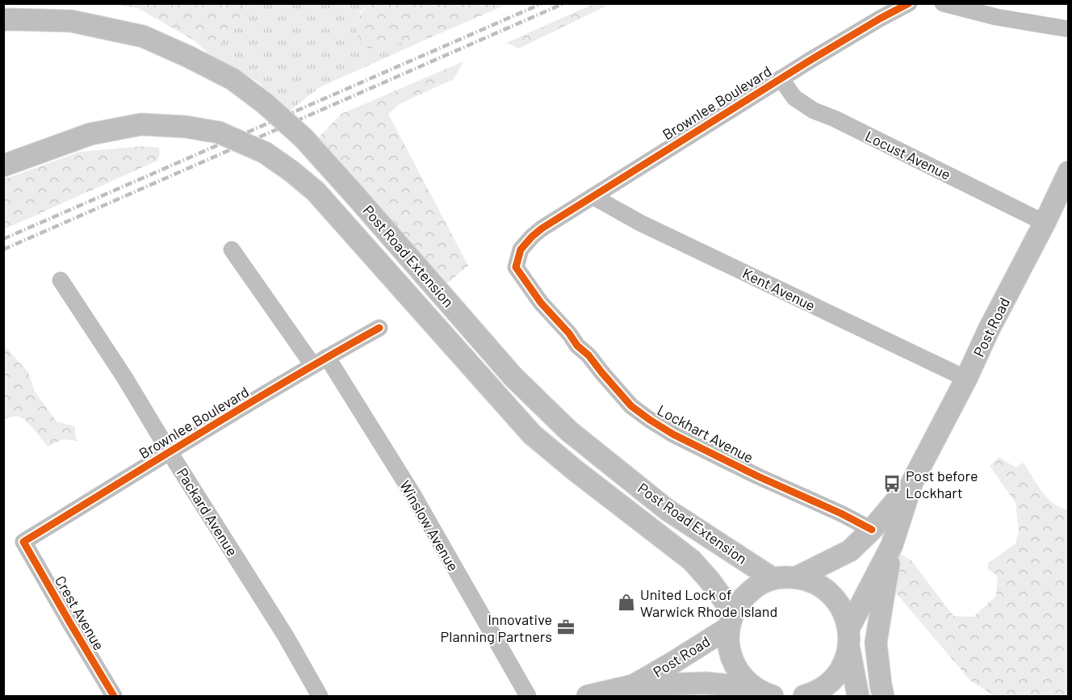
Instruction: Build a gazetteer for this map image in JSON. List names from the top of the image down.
{
  "streets": {
    "main road": ["Post Road Extension", "Post Road"],
    "street": [
      "Brownlee Boulevard",
      "Locust Avenue",
      "Kent Avenue",
      "Lockhart Avenue",
      "Packard Avenue",
      "Winslow Avenue",
      "Crest Avenue"
    ]
  },
  "crossings": [
    ["Brownlee Boulevard", "Locust Avenue"],
    ["Brownlee Boulevard", "Kent Avenue"],
    ["Brownlee Boulevard", "Lockhart Avenue"],
    ["Brownlee Boulevard", "Packard Avenue"],
    ["Brownlee Boulevard", "Winslow Avenue"],
    ["Brownlee Boulevard", "Crest Avenue"],
    ["Locust Avenue", "Post Road"],
    ["Post Road Extension", "Post Road"],
    ["Kent Avenue", "Post Road"]
  ],
  "places": {
    "bus stop": ["Post before Lockhart"],
    "shop": ["United Lock of Warwick Rhode Island"],
    "office": ["Innovative Planning Partners"]
  }
}
